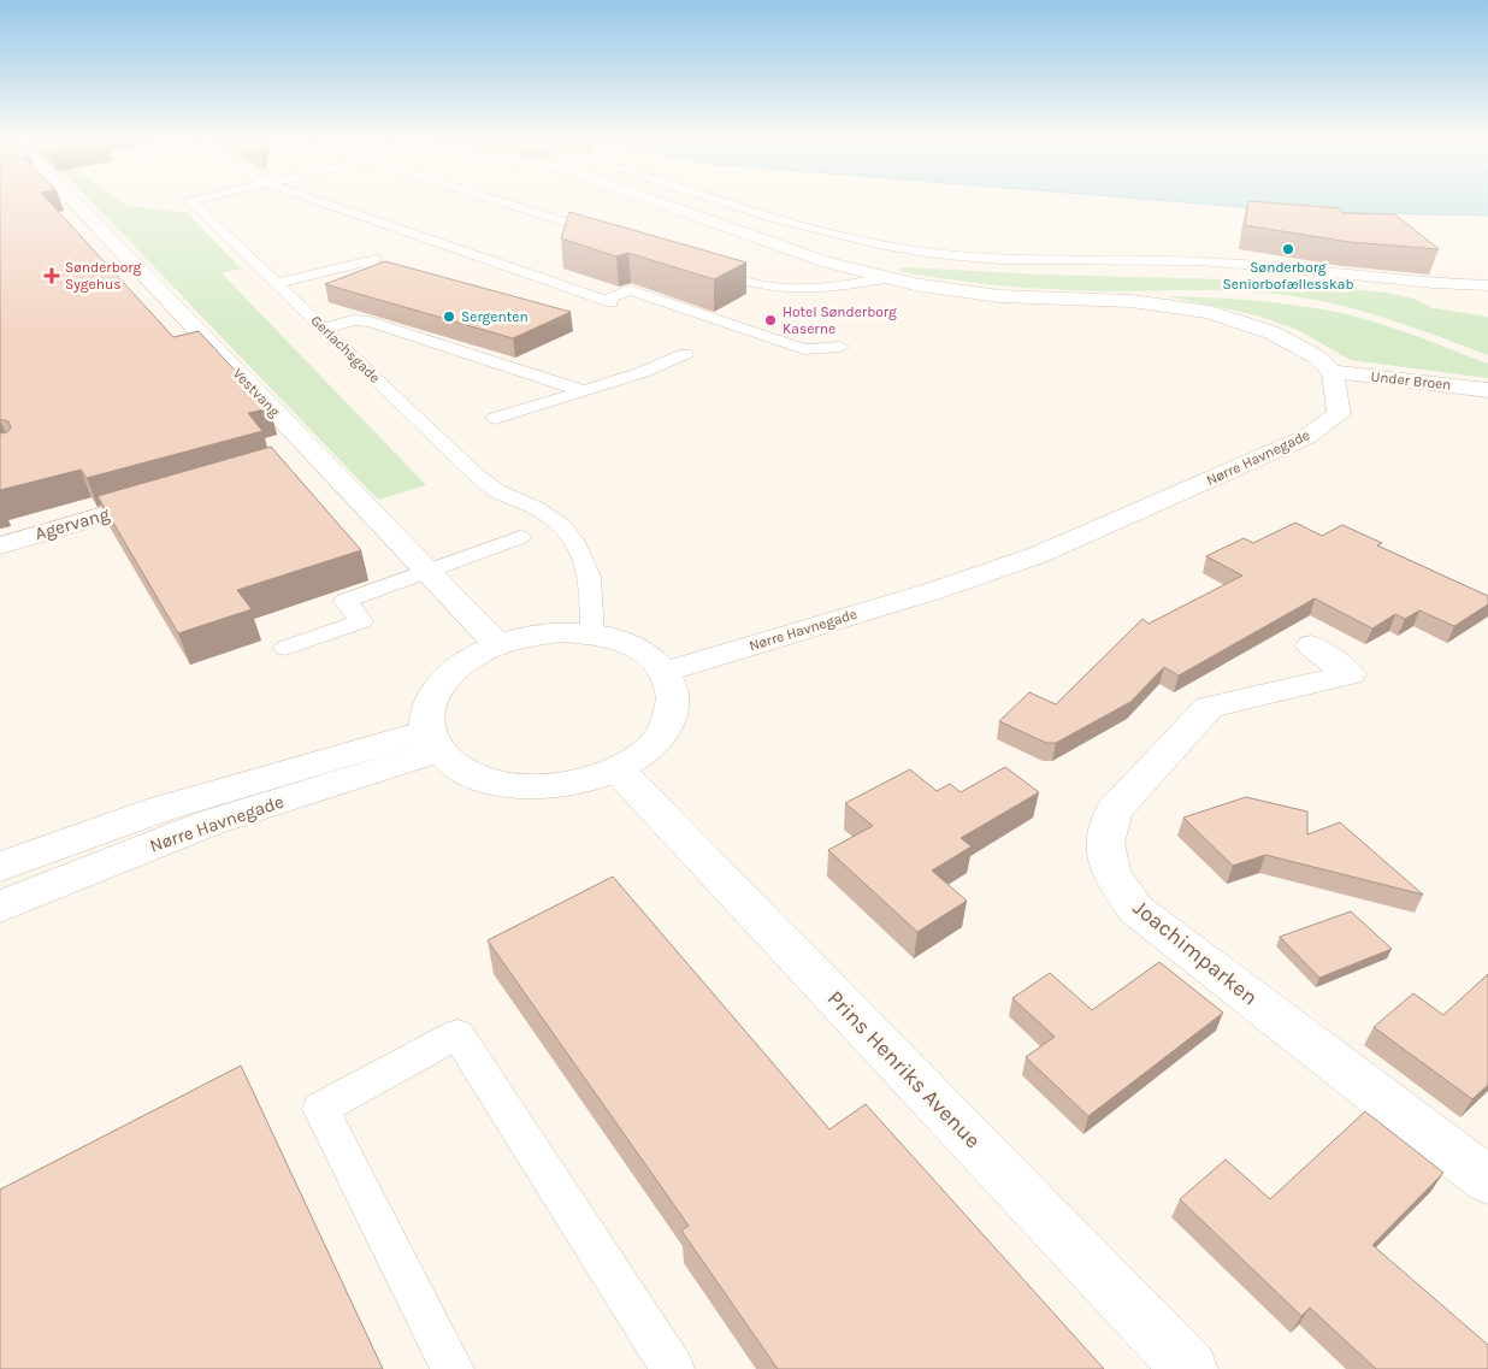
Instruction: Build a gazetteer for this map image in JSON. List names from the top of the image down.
{
  "streets": {
    "street": [
      "Under Broen",
      "Vestvang",
      "Nørre Havnegade",
      "Agervang",
      "Joachimparken",
      "Prins Henriks Avenue"
    ],
    "lane": ["Gerlachsgade"]
  },
  "crossings": [
    ["Gerlachsgade", "Vestvang"],
    ["Gerlachsgade", "Nørre Havnegade"],
    ["Gerlachsgade", "Prins Henriks Avenue"],
    ["Under Broen", "Nørre Havnegade"],
    ["Vestvang", "Nørre Havnegade"],
    ["Vestvang", "Prins Henriks Avenue"],
    ["Nørre Havnegade", "Prins Henriks Avenue"]
  ],
  "places": {
    "other": ["Sønderborg Seniorbofællesskab", "Sergenten", "Hotel Sønderborg Kaserne"],
    "health": ["Sønderborg Sygehus"]
  }
}
